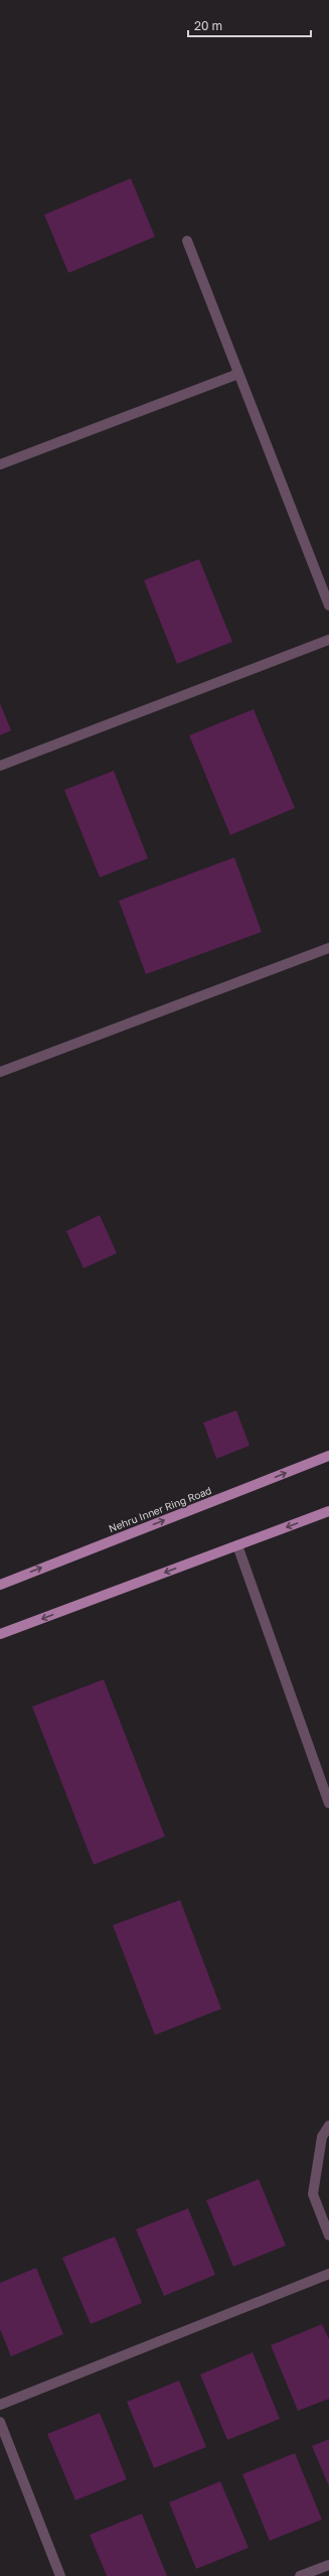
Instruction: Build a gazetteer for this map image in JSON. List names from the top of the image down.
{
  "streets": {
    "main road": ["Nehru Inner Ring Road"]
  },
  "scale_bar": "20 m"
}
